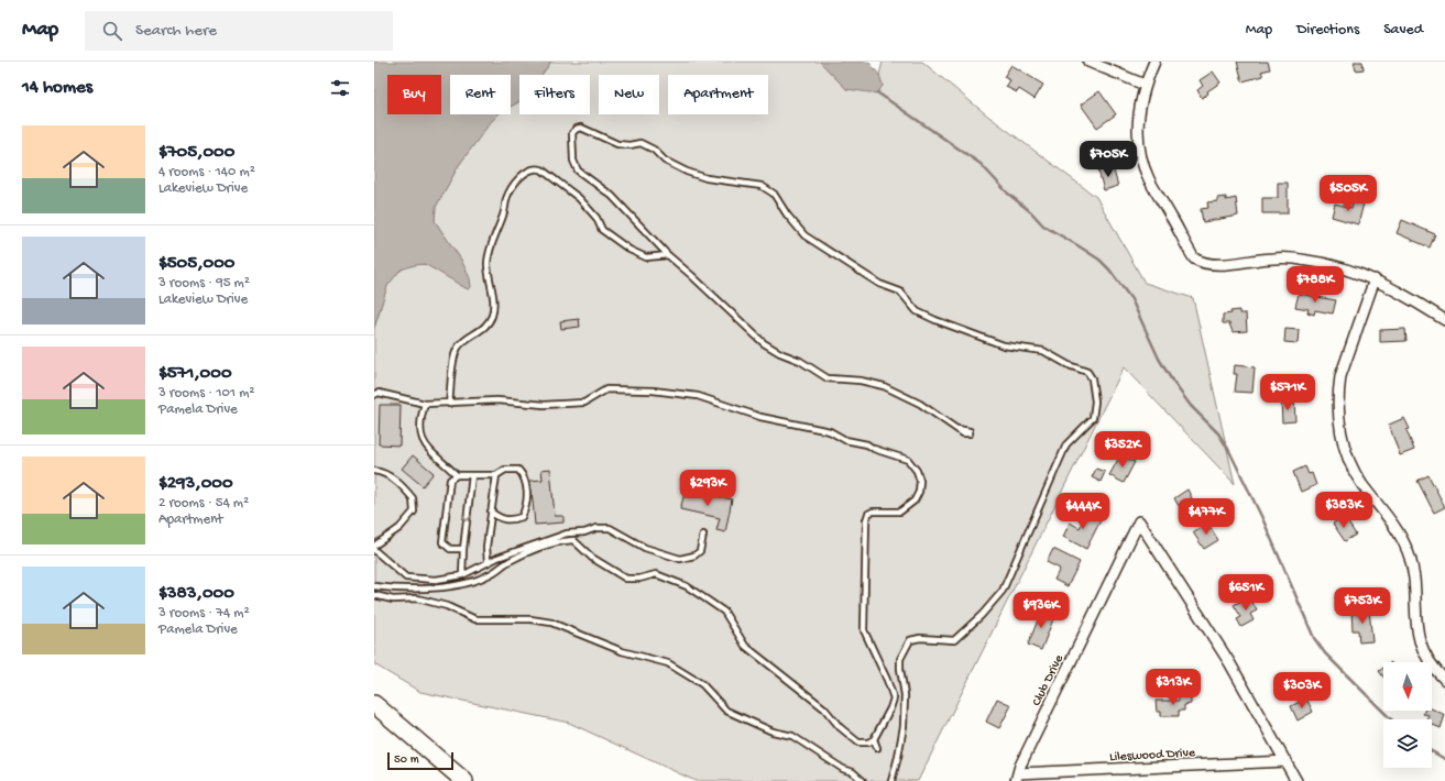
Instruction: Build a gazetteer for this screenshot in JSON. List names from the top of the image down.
{
  "streets": {
    "street": ["Club Drive", "Lileswood Drive"]
  },
  "crossings": [
    ["Club Drive", "Lileswood Drive"]
  ],
  "scale_bar": "50 m",
  "north": "bottom",
  "page": {
    "header": "Map",
    "search": "Search here",
    "nav": ["Map", "Directions", "Saved"],
    "heading": "14 homes",
    "chip": [
      "Buy",
      "Rent",
      "Filters",
      "New",
      "Apartment"
    ],
    "list": [
      {
        "name": "$705,000",
        "note": "4 rooms · 140 m² · Lakeview Drive"
      },
      {
        "name": "$505,000",
        "note": "3 rooms · 95 m² · Lakeview Drive"
      },
      {
        "name": "$571,000",
        "note": "3 rooms · 101 m² · Pamela Drive"
      },
      {
        "name": "$293,000",
        "note": "2 rooms · 54 m² · Apartment"
      },
      {
        "name": "$383,000",
        "note": "3 rooms · 74 m² · Pamela Drive"
      }
    ],
    "price": [
      "$705K",
      "$505K",
      "$788K",
      "$571K",
      "$352K",
      "$293K",
      "$383K",
      "$444K",
      "$477K",
      "$651K",
      "$753K",
      "$936K",
      "$313K",
      "$303K"
    ],
    "scale": "50 m"
  }
}
